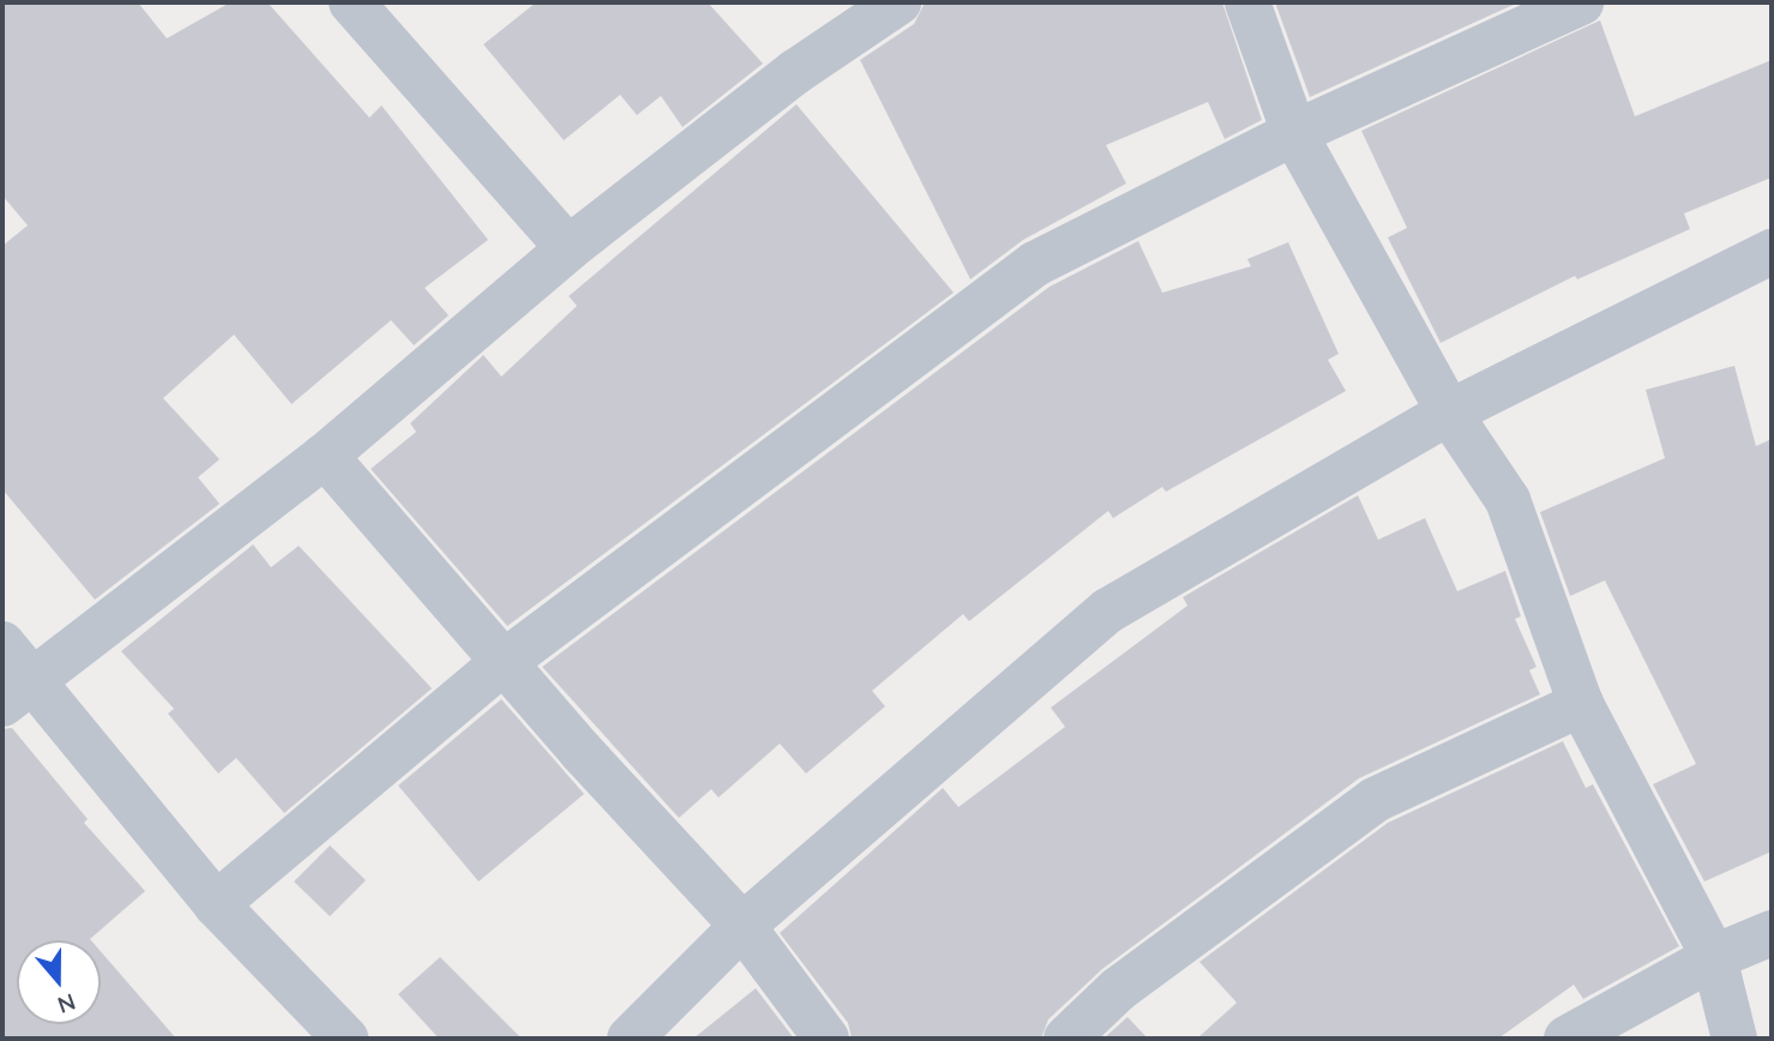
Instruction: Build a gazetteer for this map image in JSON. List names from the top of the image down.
{
  "north": "bottom"
}
